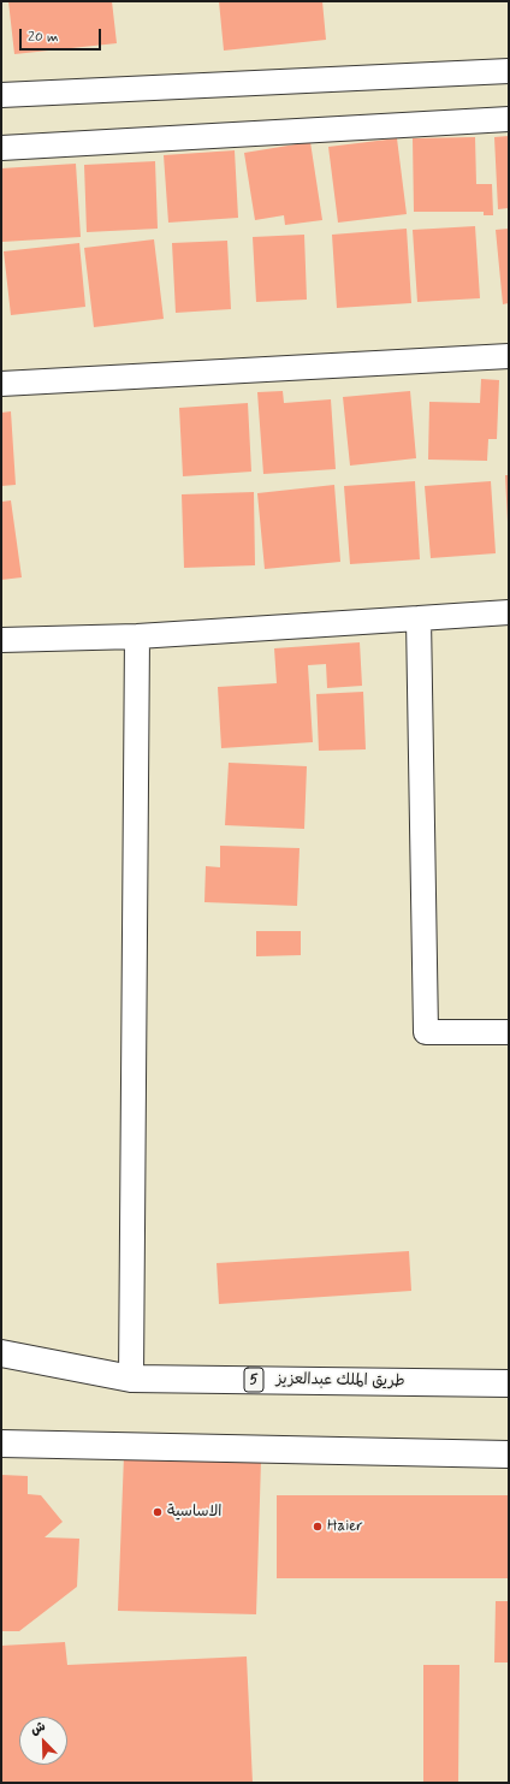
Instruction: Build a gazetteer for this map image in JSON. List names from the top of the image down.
{
  "streets": {
    "highway": ["5", "طريق الملك عبدالعزيز"]
  },
  "places": ["الاساسية", "Haier"],
  "scale_bar": "20 m",
  "north": "top left"
}
